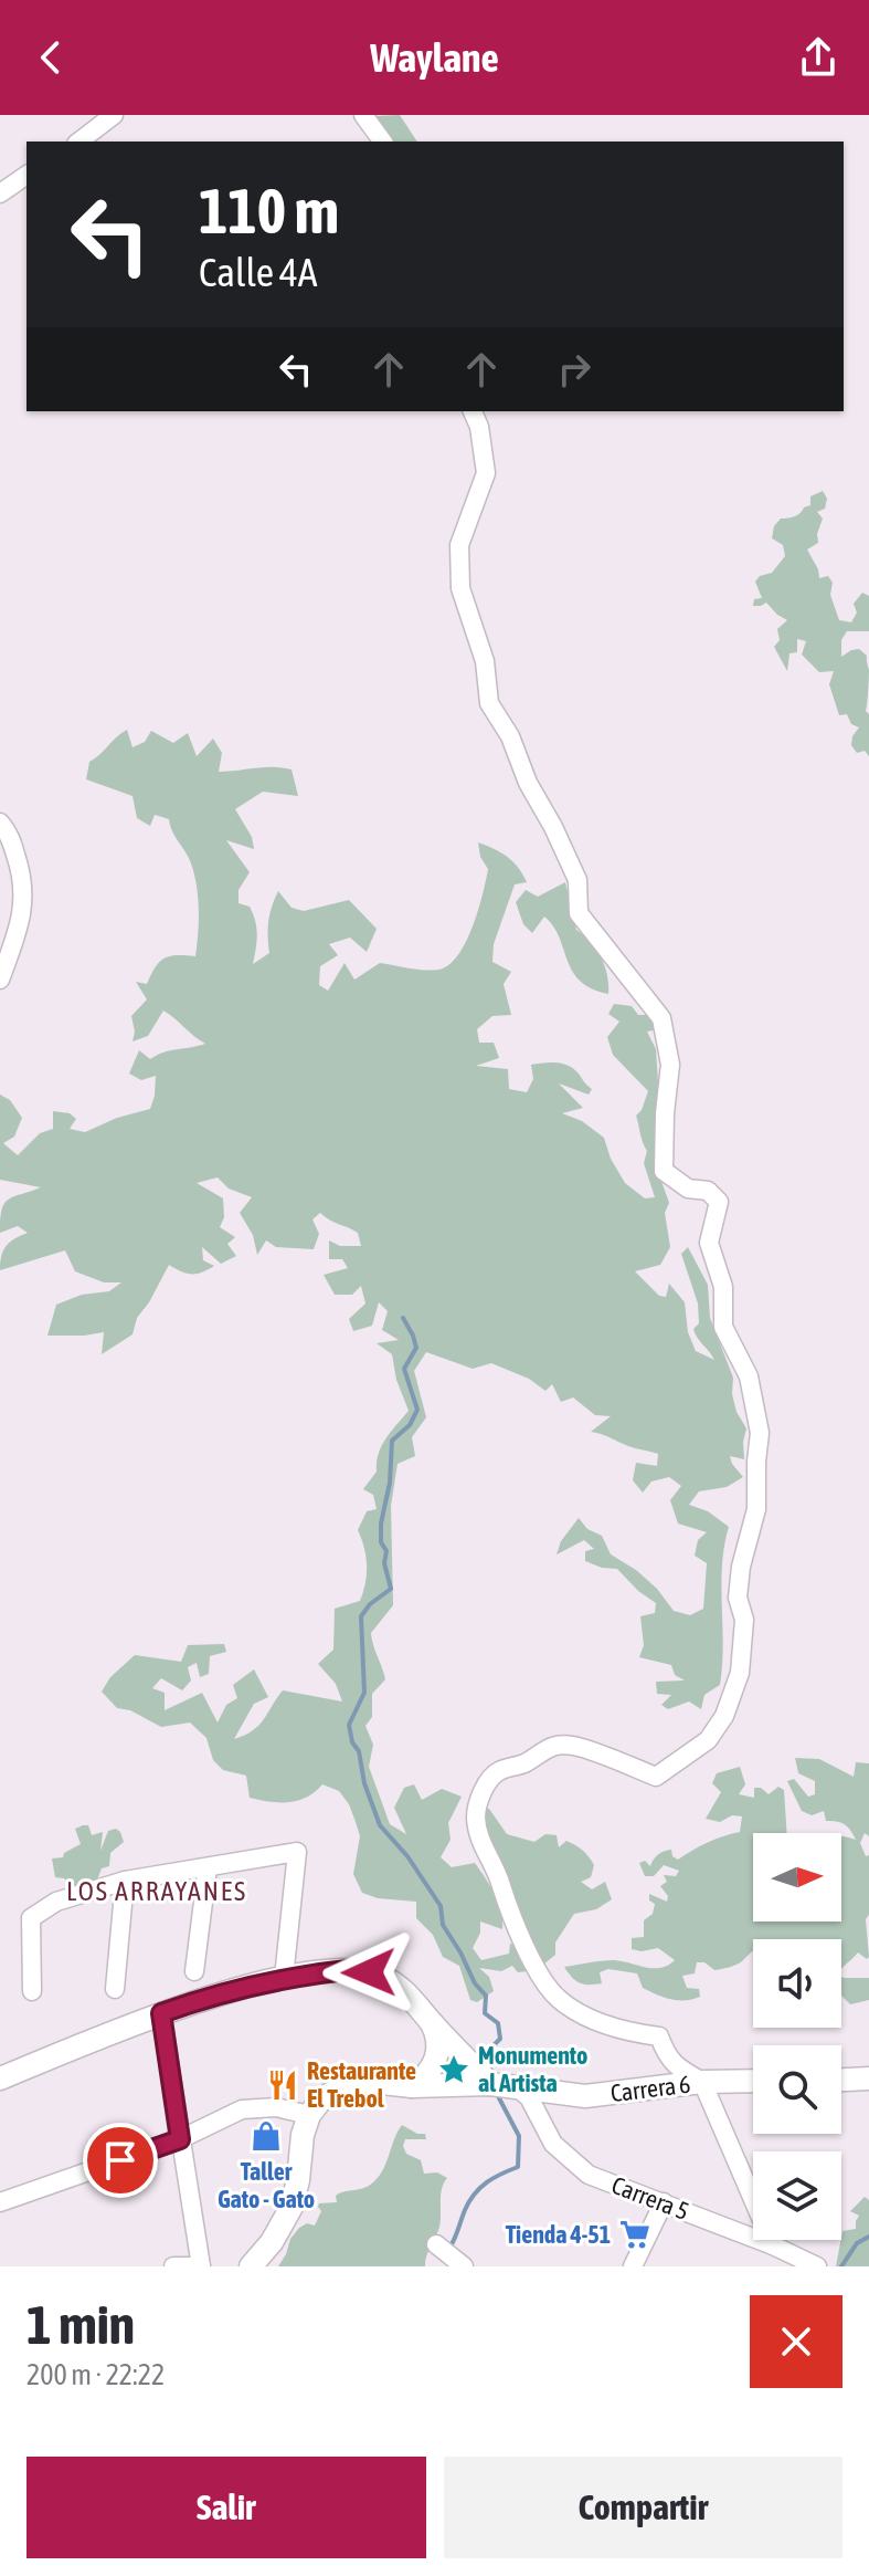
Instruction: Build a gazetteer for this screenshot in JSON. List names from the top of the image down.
{
  "streets": {
    "main road": ["Carrera 6"],
    "street": ["Carrera 5"]
  },
  "crossings": [
    ["Carrera 6", "Carrera 5"]
  ],
  "districts": ["LOS ARRAYANES"],
  "places": {
    "place": ["Monumento al Artista"],
    "restaurant": ["Restaurante El Trebol"],
    "shop": ["Taller Gato - Gato"],
    "supermarket": ["Tienda 4-51"]
  },
  "north": "right",
  "page": {
    "header": "Waylane",
    "turn": ["110 m", "Calle 4A"],
    "heading": ["1 min", "200 m · 22:22"],
    "buttons": ["Salir", "Compartir"]
  }
}
